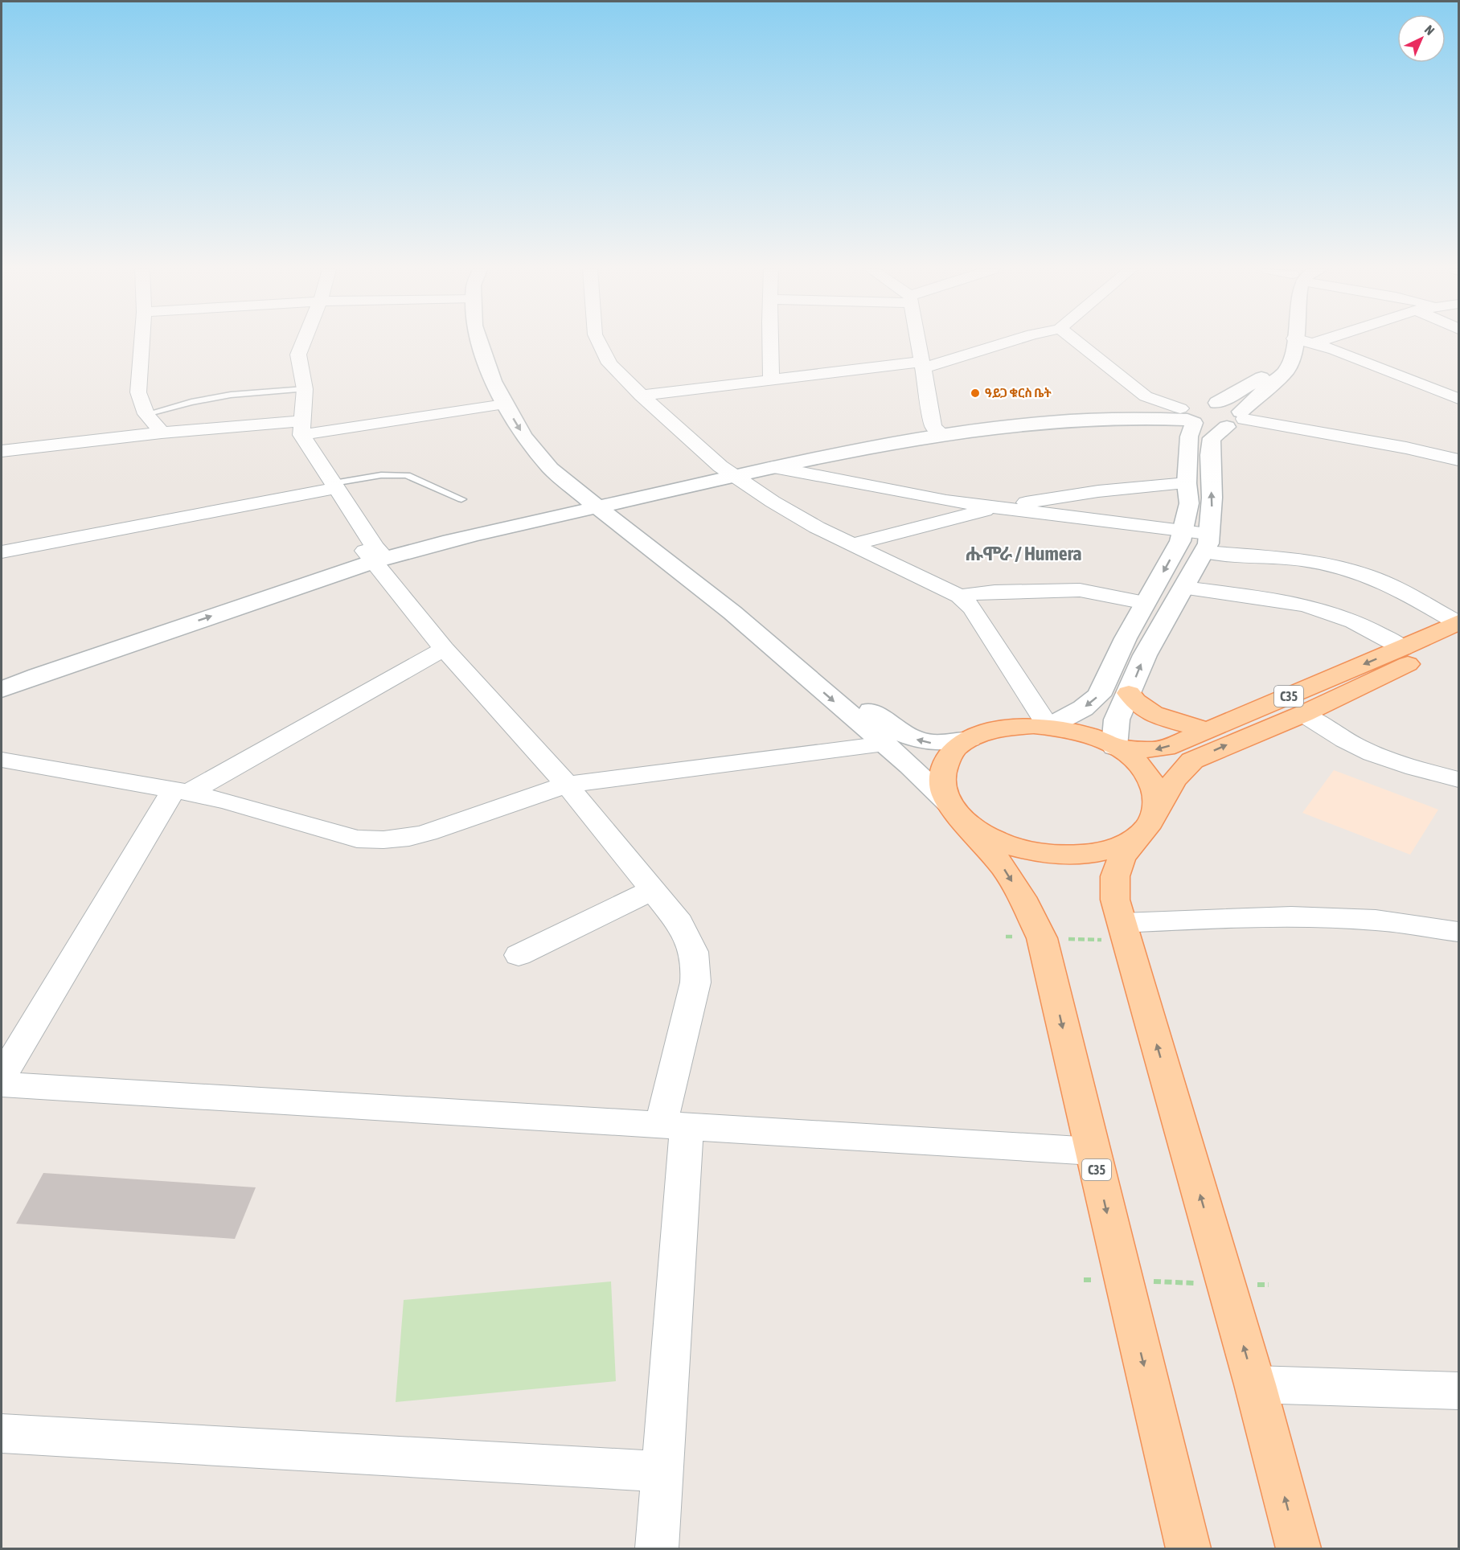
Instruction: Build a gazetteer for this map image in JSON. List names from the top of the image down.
{
  "streets": {
    "main road": ["C35"]
  },
  "districts": ["ሑሞራ / Humera"],
  "places": ["ዓይጋ ቁርስ ቤት"],
  "north": "top right"
}
